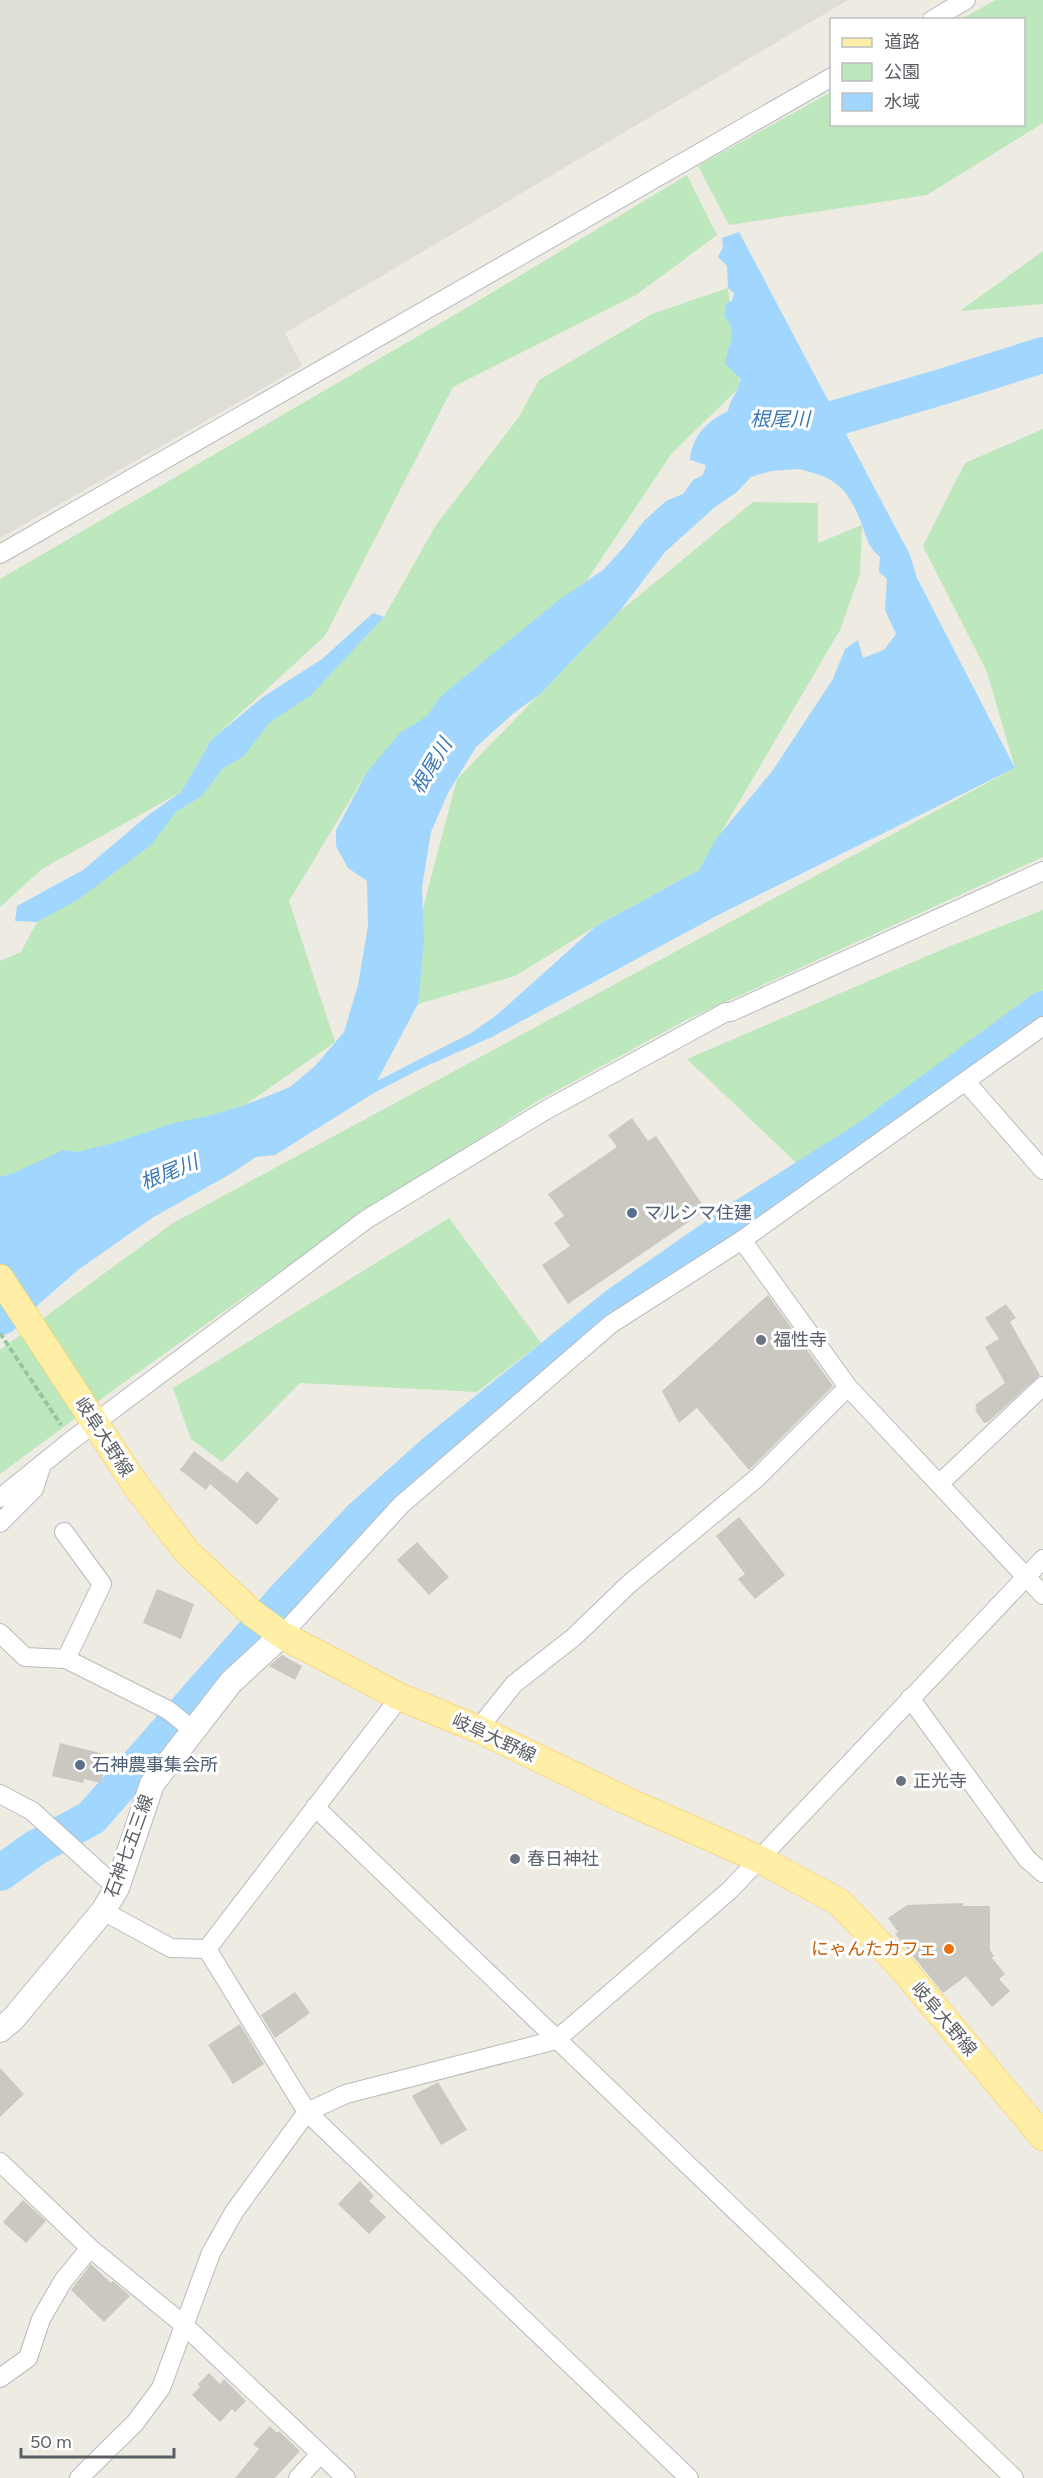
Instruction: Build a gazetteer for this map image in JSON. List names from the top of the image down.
{
  "streets": {
    "main road": ["岐阜大野線", "石神七五三線"]
  },
  "crossings": [
    ["岐阜大野線", "石神七五三線"]
  ],
  "water": ["根尾川"],
  "places": [
    "マルシマ住建",
    "福性寺",
    "石神農事集会所",
    "正光寺",
    "春日神社",
    "にゃんたカフェ"
  ],
  "legend": ["道路", "公園", "水域"],
  "scale_bar": "50 m"
}
